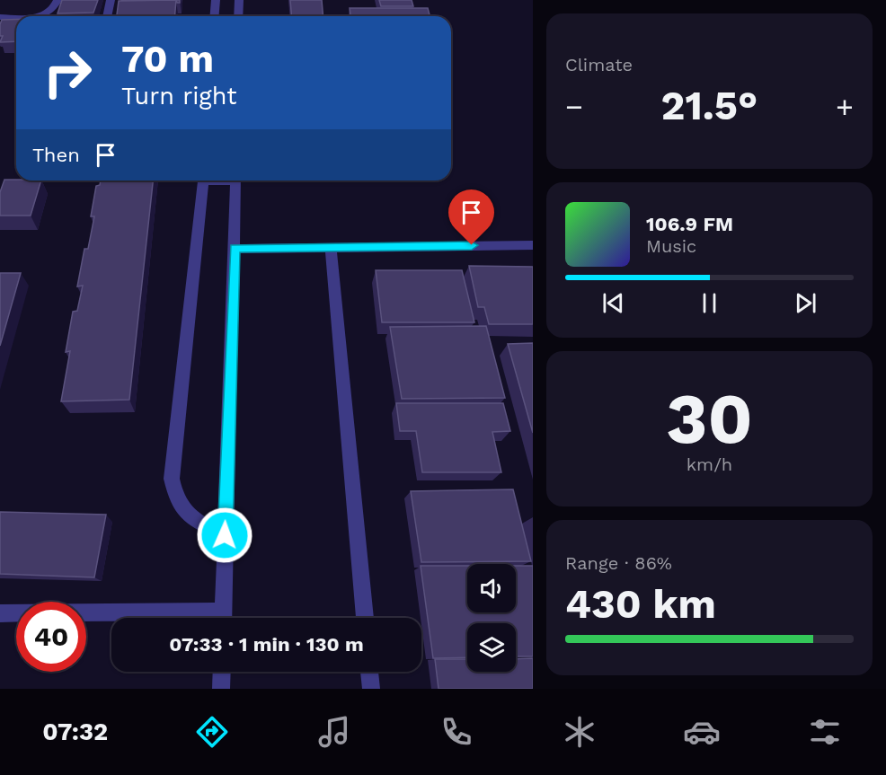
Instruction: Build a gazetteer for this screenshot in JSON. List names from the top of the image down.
{
  "page": {
    "tile": [
      "Climate",
      ["30", "km/h"],
      ["Range · 86%", "430 km"]
    ],
    "turn": ["70 m", "Turn right"],
    "heat": ["−", "21.5°", "+"],
    "then": "Then",
    "song": ["106.9 FM", "Music"],
    "limit": "40",
    "trip": "07:33 · 1 min · 130 m",
    "tabs": "07:32"
  }
}
